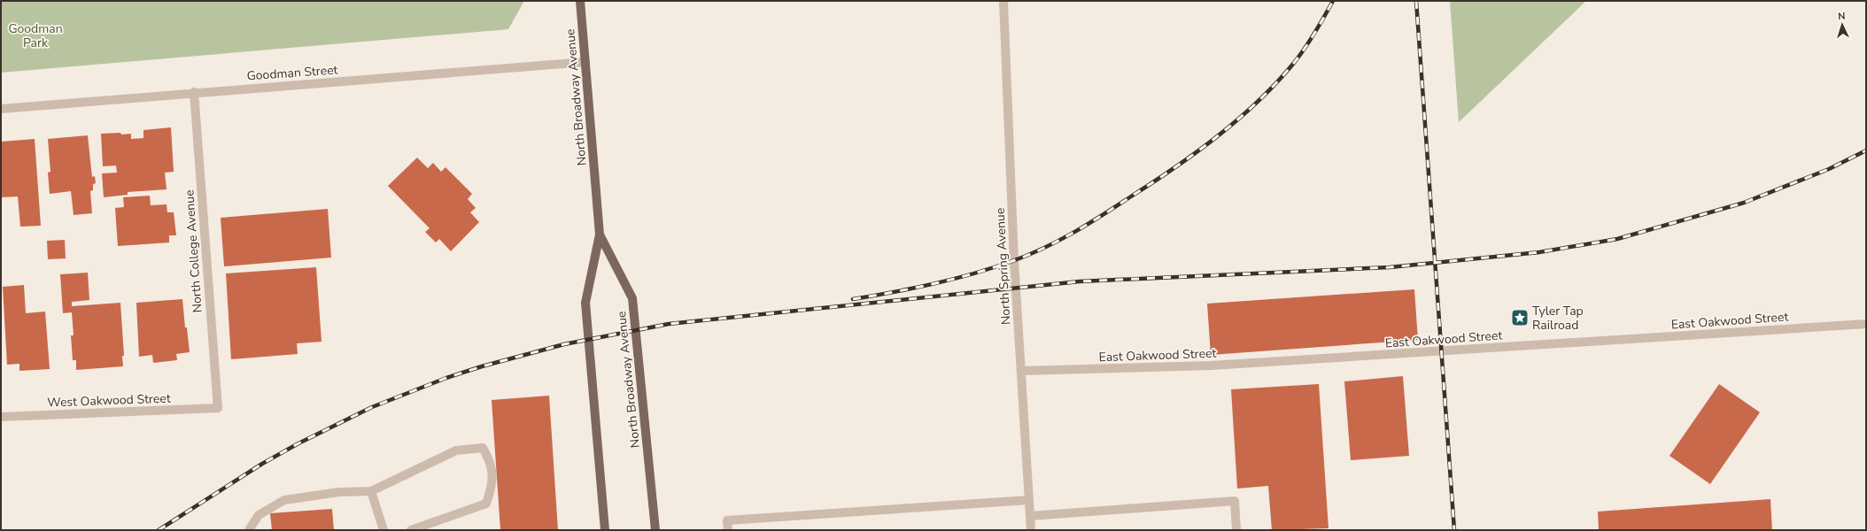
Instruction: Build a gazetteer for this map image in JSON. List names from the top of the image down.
{
  "streets": {
    "main road": ["North Broadway Avenue"],
    "street": [
      "Goodman Street",
      "North College Avenue",
      "North Spring Avenue",
      "East Oakwood Street",
      "West Oakwood Street"
    ]
  },
  "crossings": [
    ["Goodman Street", "North Broadway Avenue"],
    ["Goodman Street", "North College Avenue"],
    ["North College Avenue", "West Oakwood Street"],
    ["North Spring Avenue", "East Oakwood Street"]
  ],
  "parks": ["Goodman Park"],
  "places": {
    "place": ["Tyler Tap Railroad"]
  },
  "north": "top"
}
